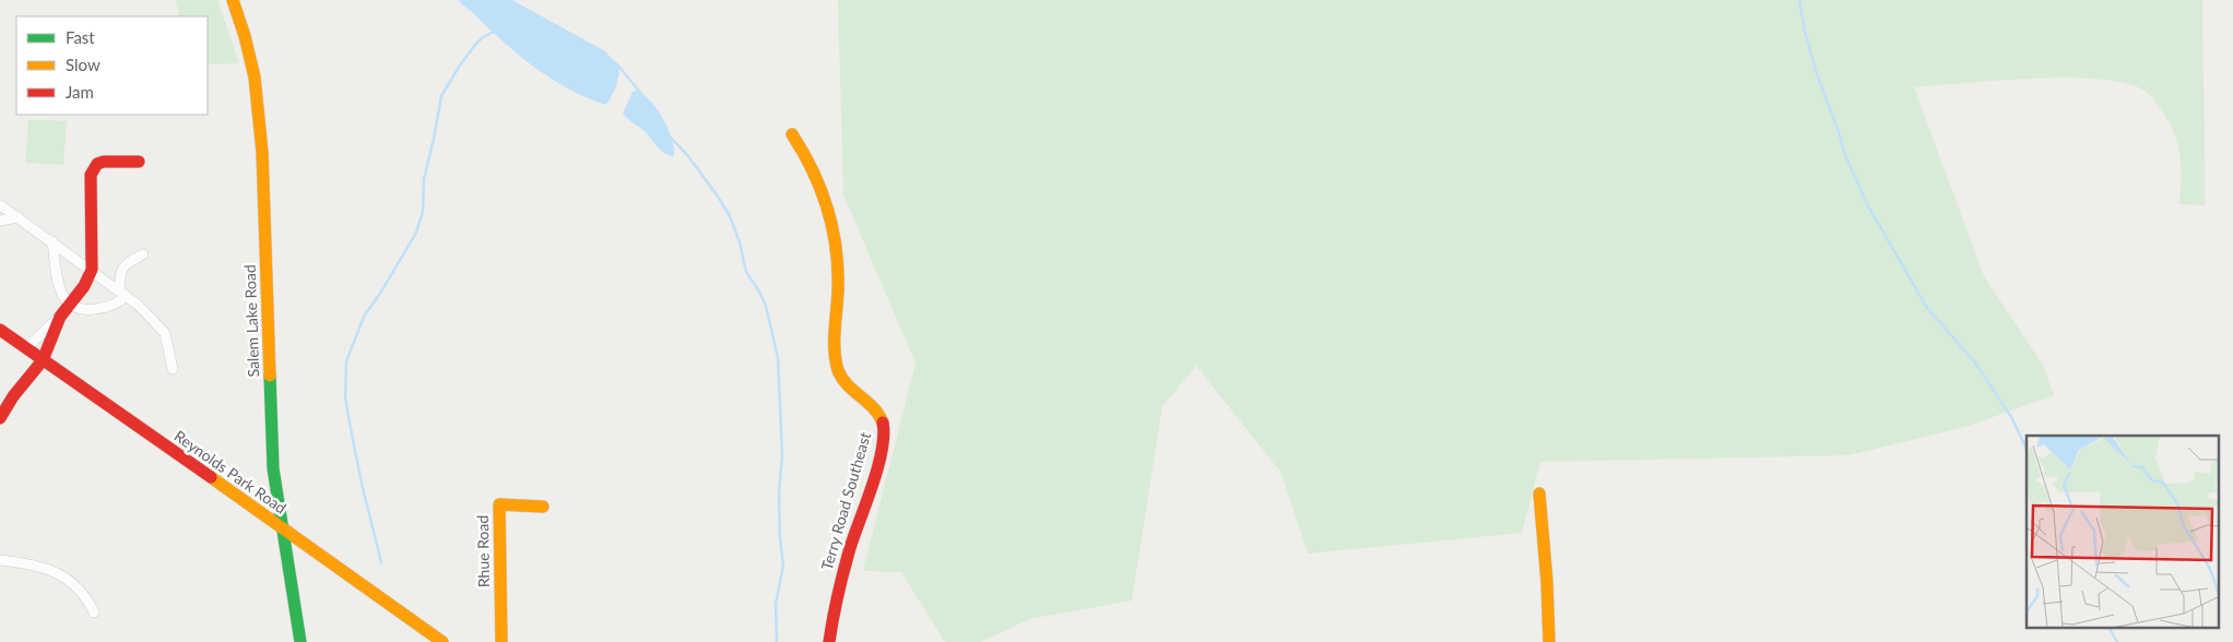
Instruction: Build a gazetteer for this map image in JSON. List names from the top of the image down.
{
  "streets": {
    "street": [
      "Salem Lake Road",
      "Reynolds Park Road",
      "Terry Road Southeast",
      "Rhue Road"
    ]
  },
  "crossings": [
    ["Salem Lake Road", "Reynolds Park Road"]
  ],
  "legend": ["Fast", "Slow", "Jam"]
}
